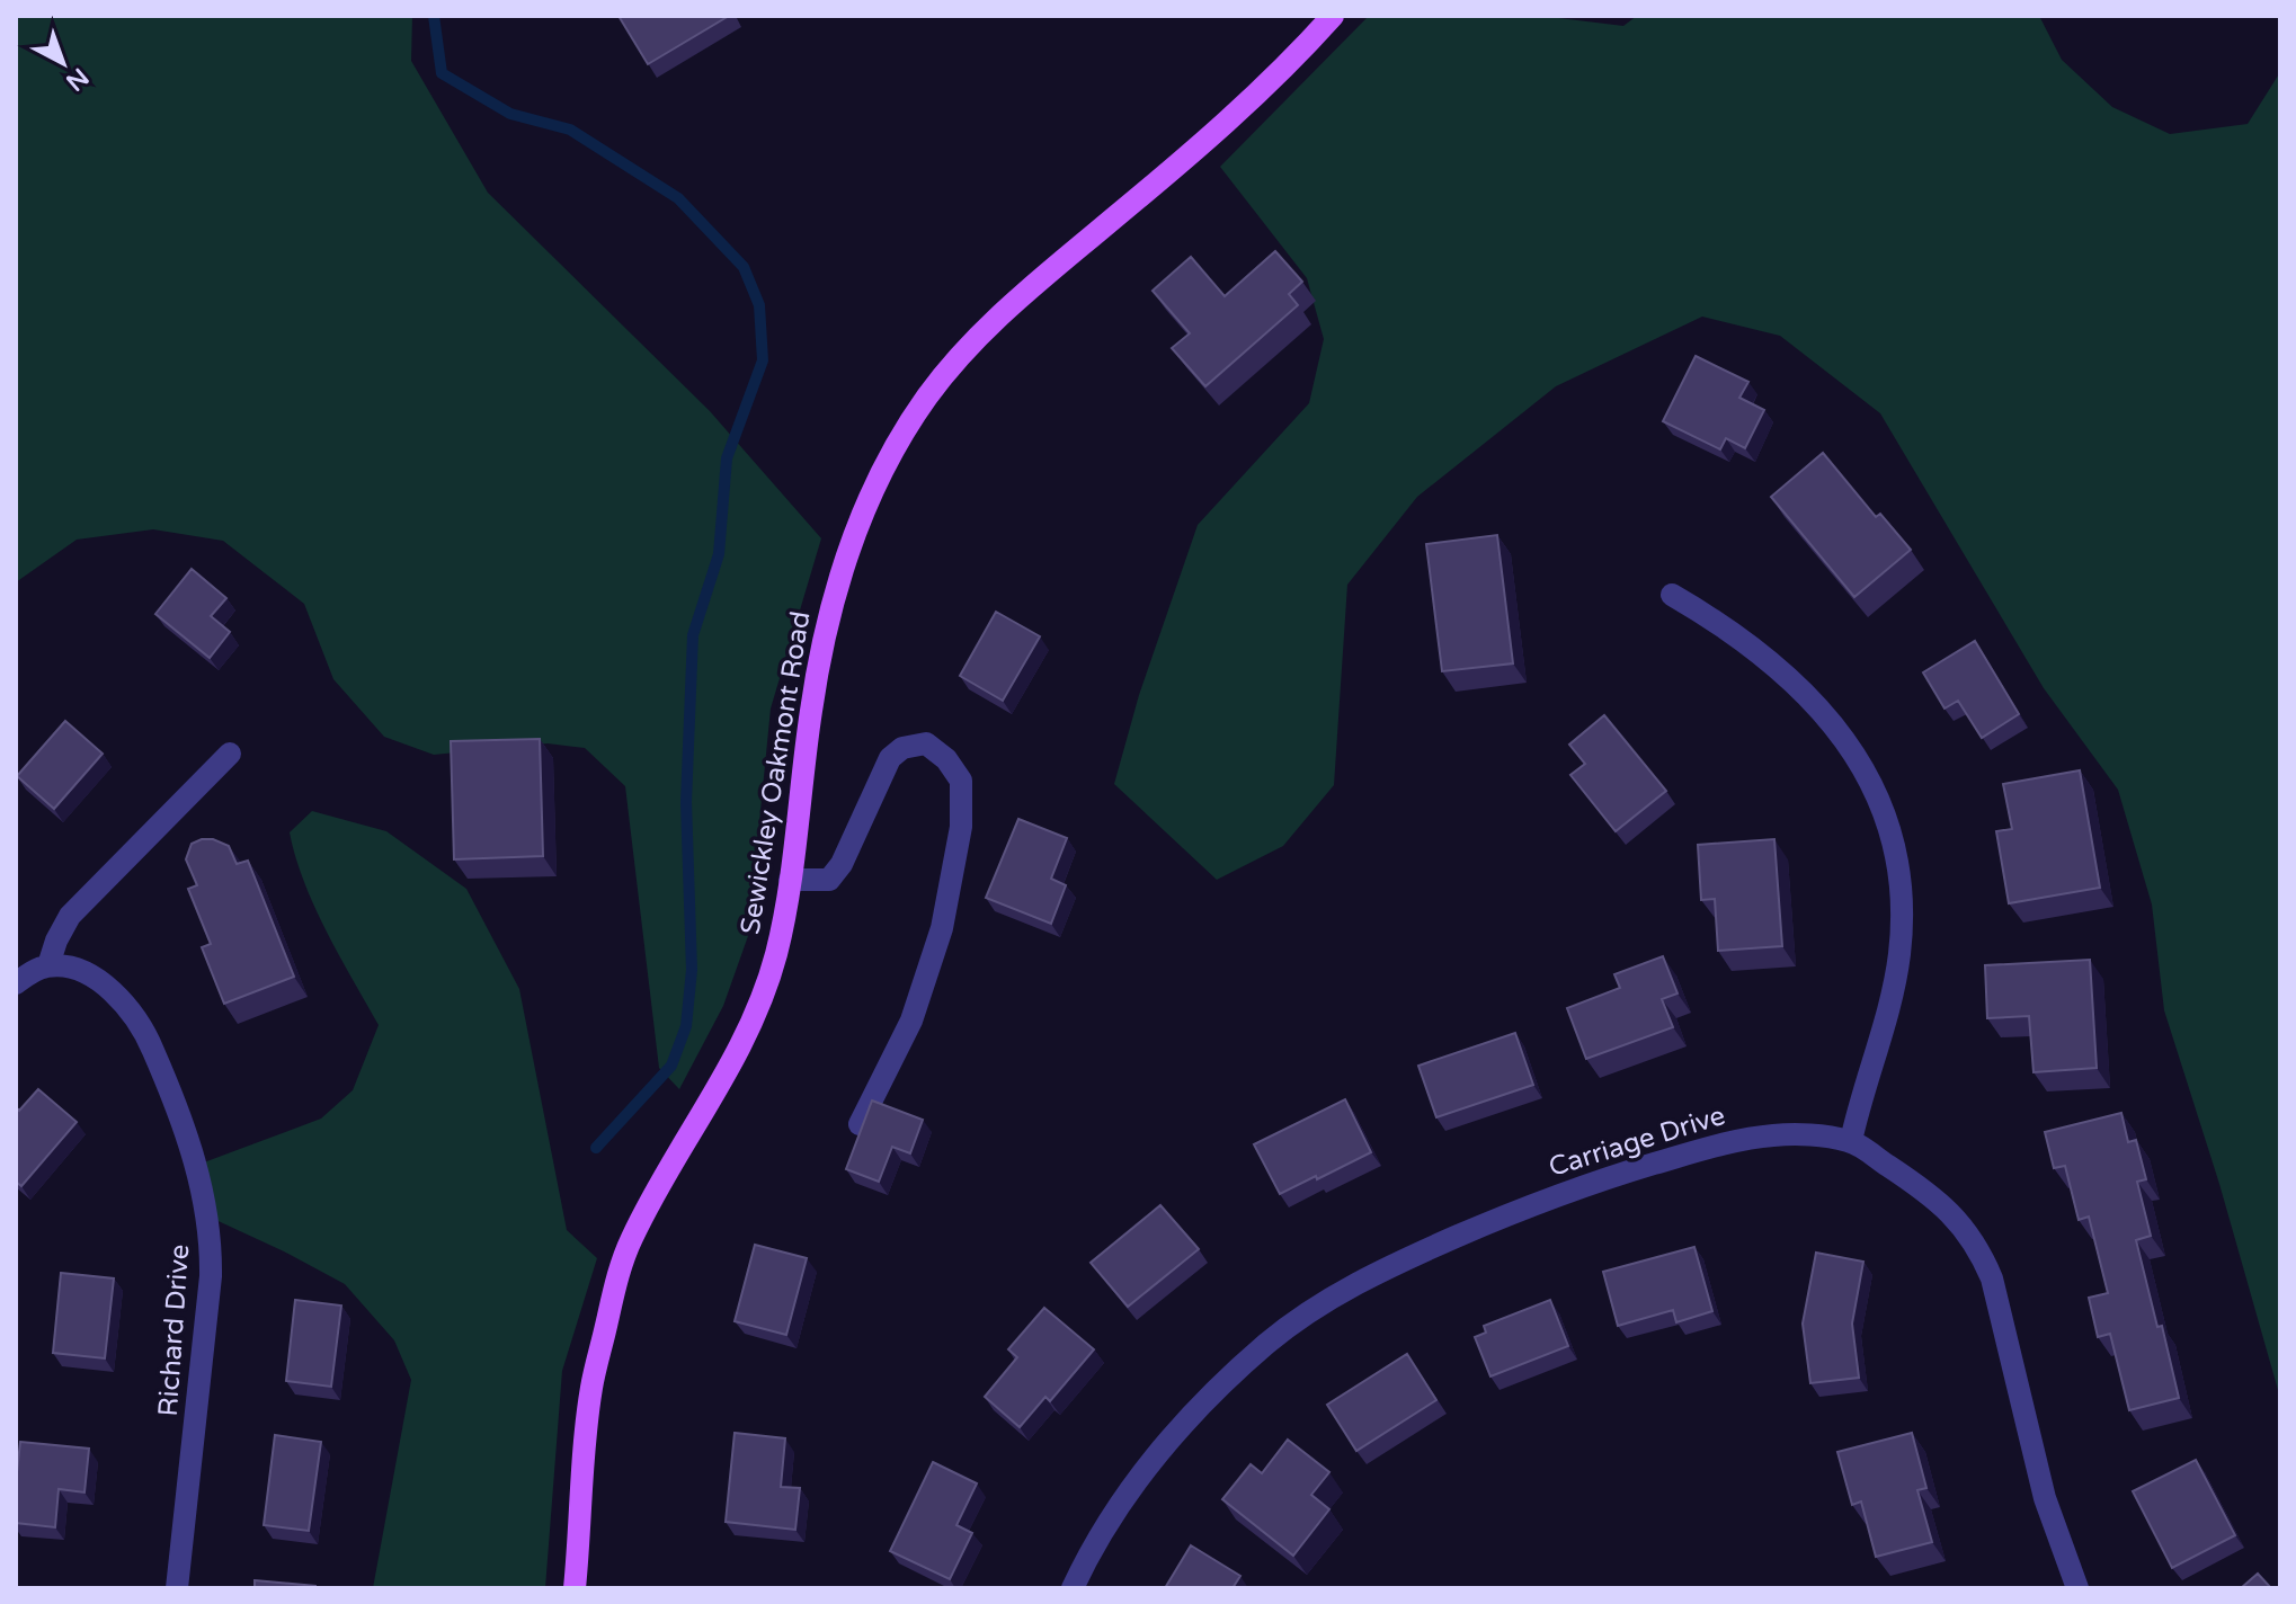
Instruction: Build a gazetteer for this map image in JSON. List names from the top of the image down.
{
  "streets": {
    "main road": ["Sewickley Oakmont Road"],
    "street": ["Carriage Drive", "Richard Drive"]
  },
  "north": "bottom right"
}
